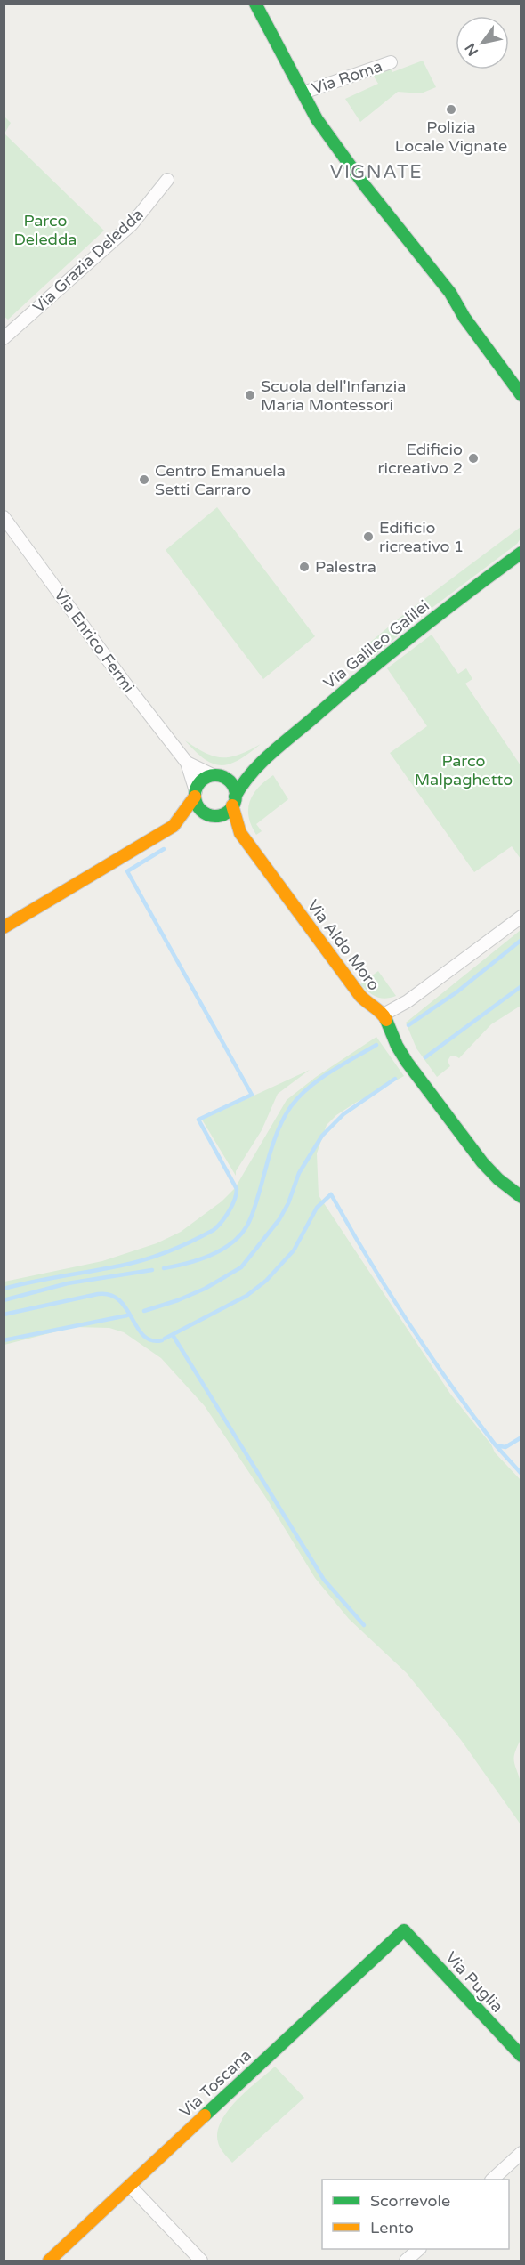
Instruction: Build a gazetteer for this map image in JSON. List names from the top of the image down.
{
  "streets": {
    "street": [
      "Via Roma",
      "Via Grazia Deledda",
      "Via Enrico Fermi",
      "Via Galileo Galilei",
      "Via Aldo Moro",
      "Via Puglia",
      "Via Toscana"
    ]
  },
  "crossings": [
    ["Via Galileo Galilei", "Via Aldo Moro"],
    ["Via Puglia", "Via Toscana"]
  ],
  "districts": ["VIGNATE"],
  "parks": ["Parco Deledda", "Parco Malpaghetto"],
  "places": [
    "Polizia Locale Vignate",
    "Scuola dell'Infanzia Maria Montessori",
    "Edificio ricreativo 2",
    "Centro Emanuela Setti Carraro",
    "Edificio ricreativo 1",
    "Palestra"
  ],
  "legend": ["Scorrevole", "Lento"],
  "north": "bottom left"
}
